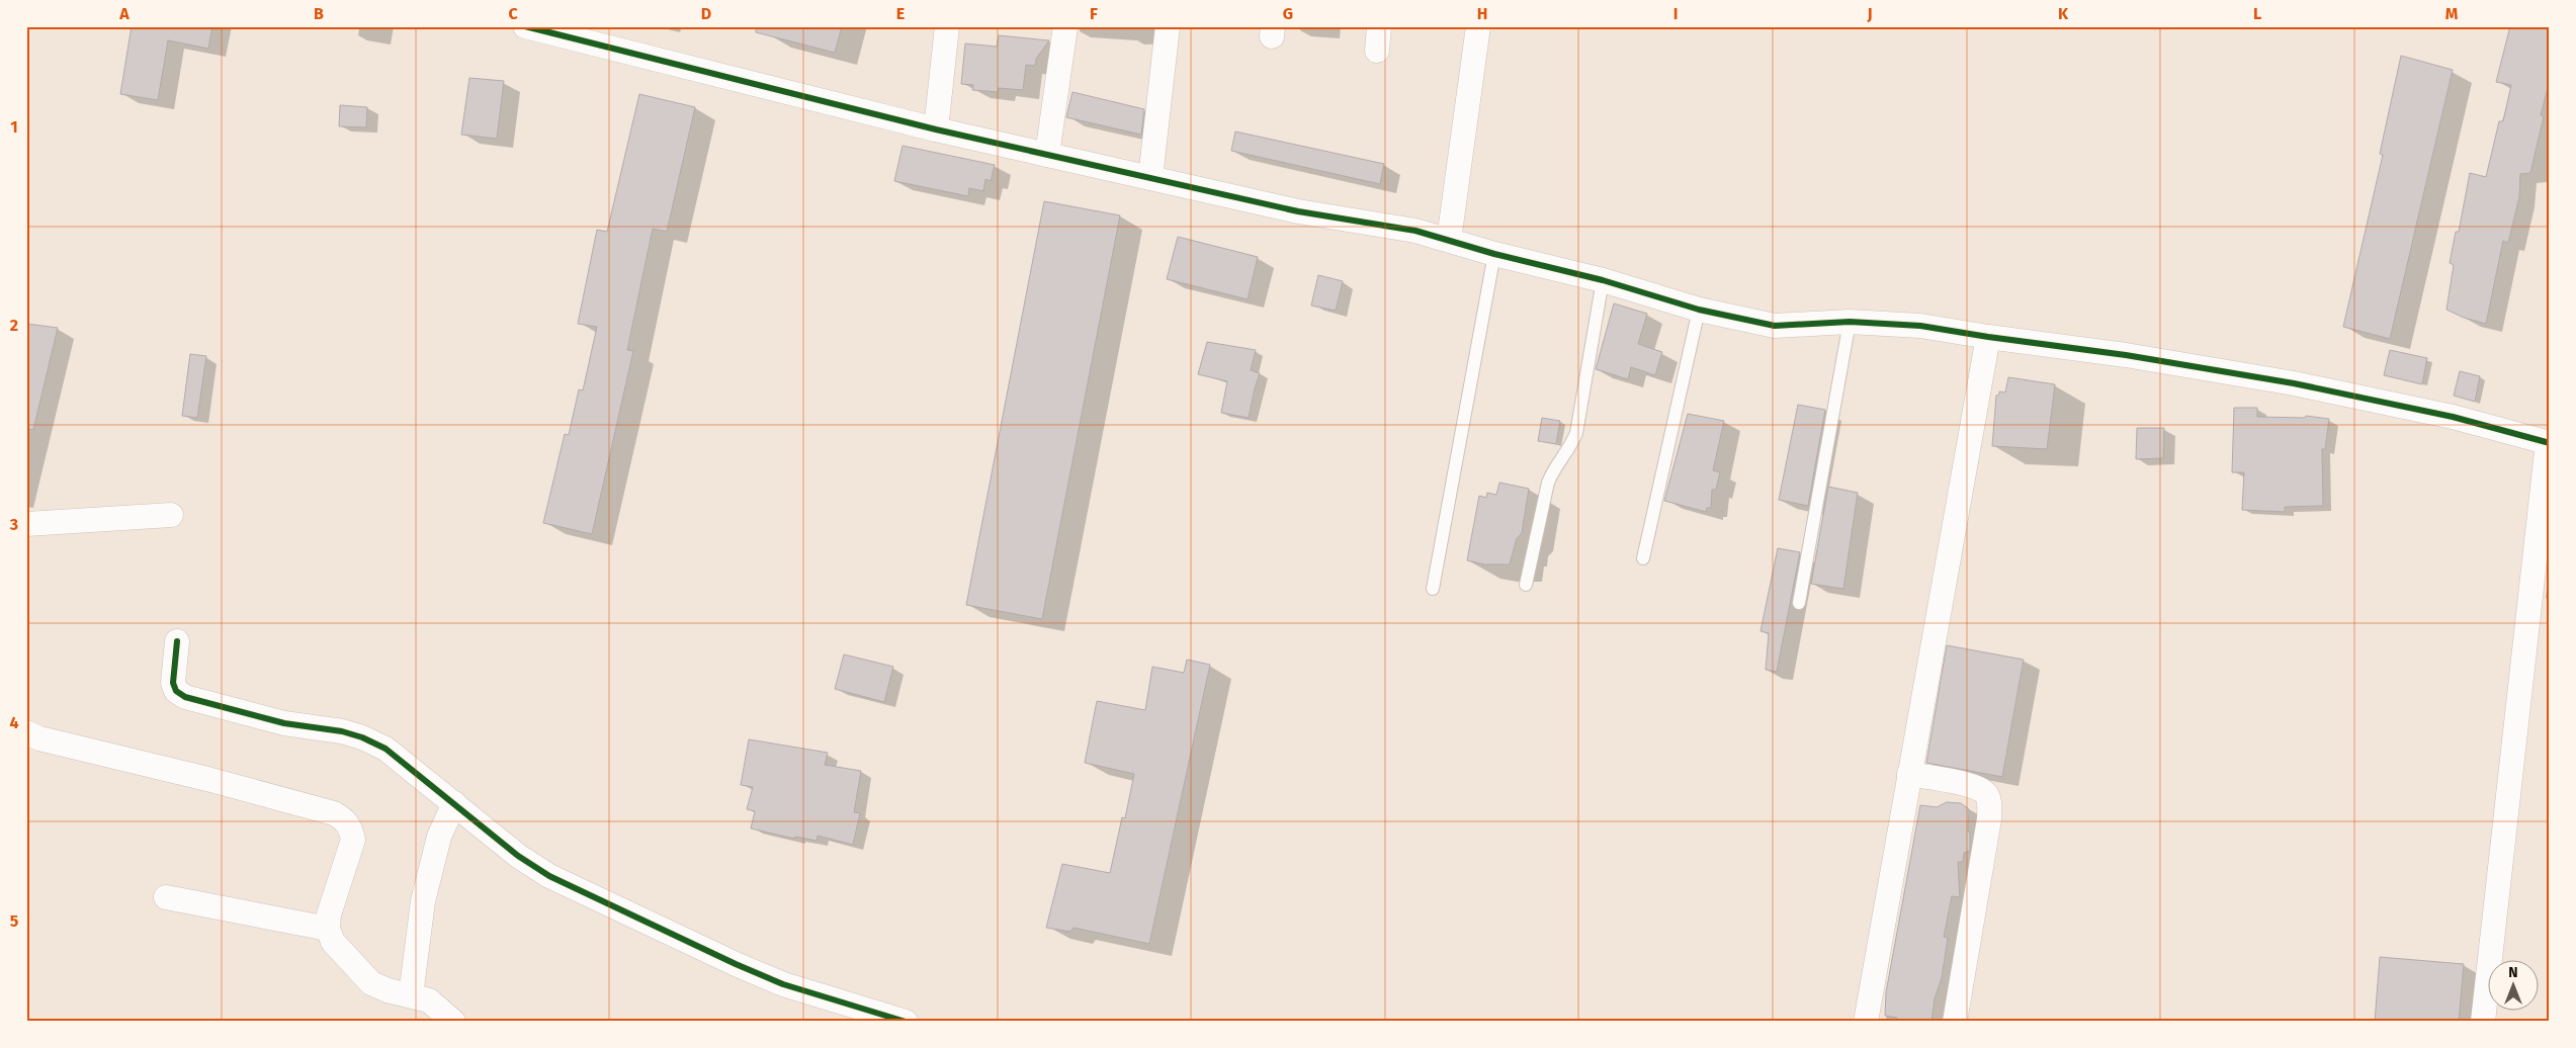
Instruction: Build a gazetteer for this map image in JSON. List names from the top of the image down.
{
  "north": "top",
  "grid": {
    "columns": [
      "A",
      "B",
      "C",
      "D",
      "E",
      "F",
      "G",
      "H",
      "I",
      "J",
      "K",
      "L",
      "M"
    ],
    "rows": [
      "1",
      "2",
      "3",
      "4",
      "5"
    ]
  }
}
